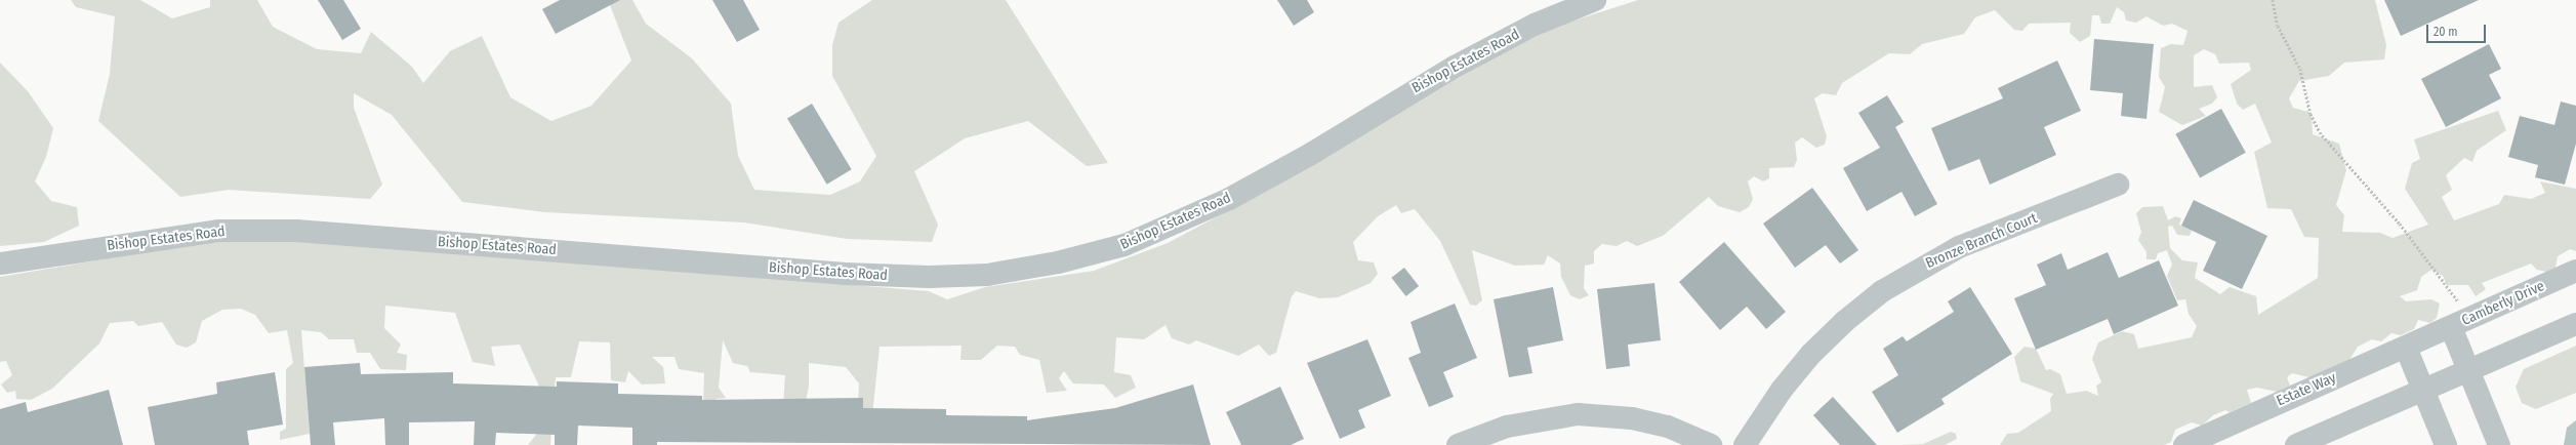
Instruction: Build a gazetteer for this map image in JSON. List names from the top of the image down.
{
  "streets": {
    "street": [
      "Bishop Estates Road",
      "Bronze Branch Court",
      "Camberly Drive",
      "Estate Way"
    ]
  },
  "crossings": [
    ["Camberly Drive", "Estate Way"]
  ],
  "scale_bar": "20 m"
}
